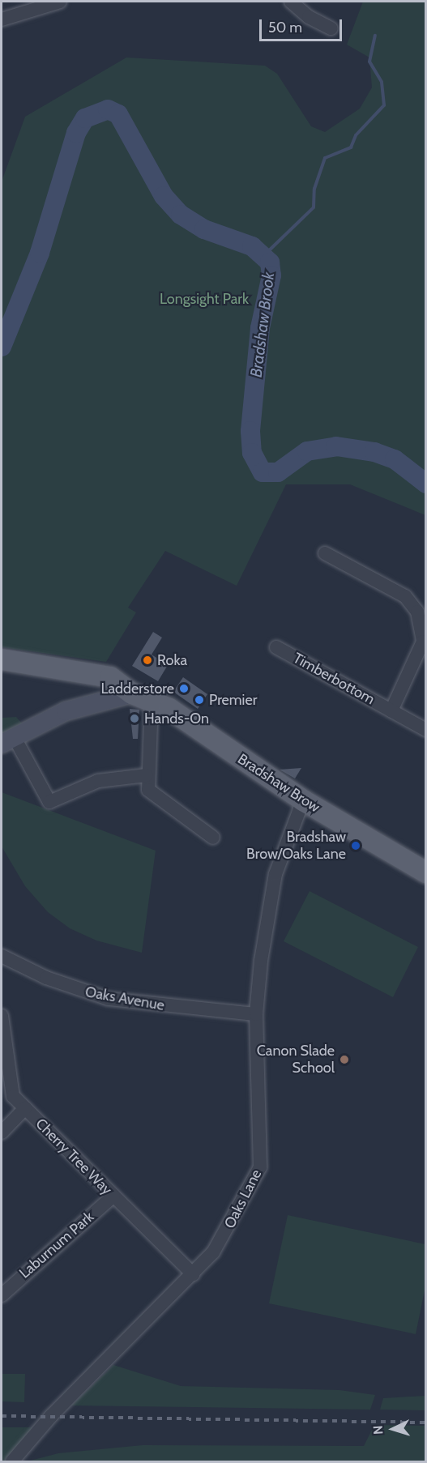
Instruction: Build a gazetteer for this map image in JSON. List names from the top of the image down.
{
  "streets": {
    "main road": ["Bradshaw Brow"],
    "street": [
      "Timberbottom",
      "Oaks Avenue",
      "Cherry Tree Way",
      "Oaks Lane",
      "Laburnum Park"
    ]
  },
  "crossings": [
    ["Bradshaw Brow", "Oaks Lane"],
    ["Oaks Avenue", "Oaks Lane"],
    ["Cherry Tree Way", "Oaks Lane"],
    ["Cherry Tree Way", "Laburnum Park"]
  ],
  "water": ["Bradshaw Brook"],
  "parks": ["Longsight Park"],
  "places": [
    "Roka",
    "Ladderstore",
    "Premier",
    "Hands-On",
    "Bradshaw Brow/Oaks Lane",
    "Canon Slade School"
  ],
  "scale_bar": "50 m",
  "north": "left"
}
